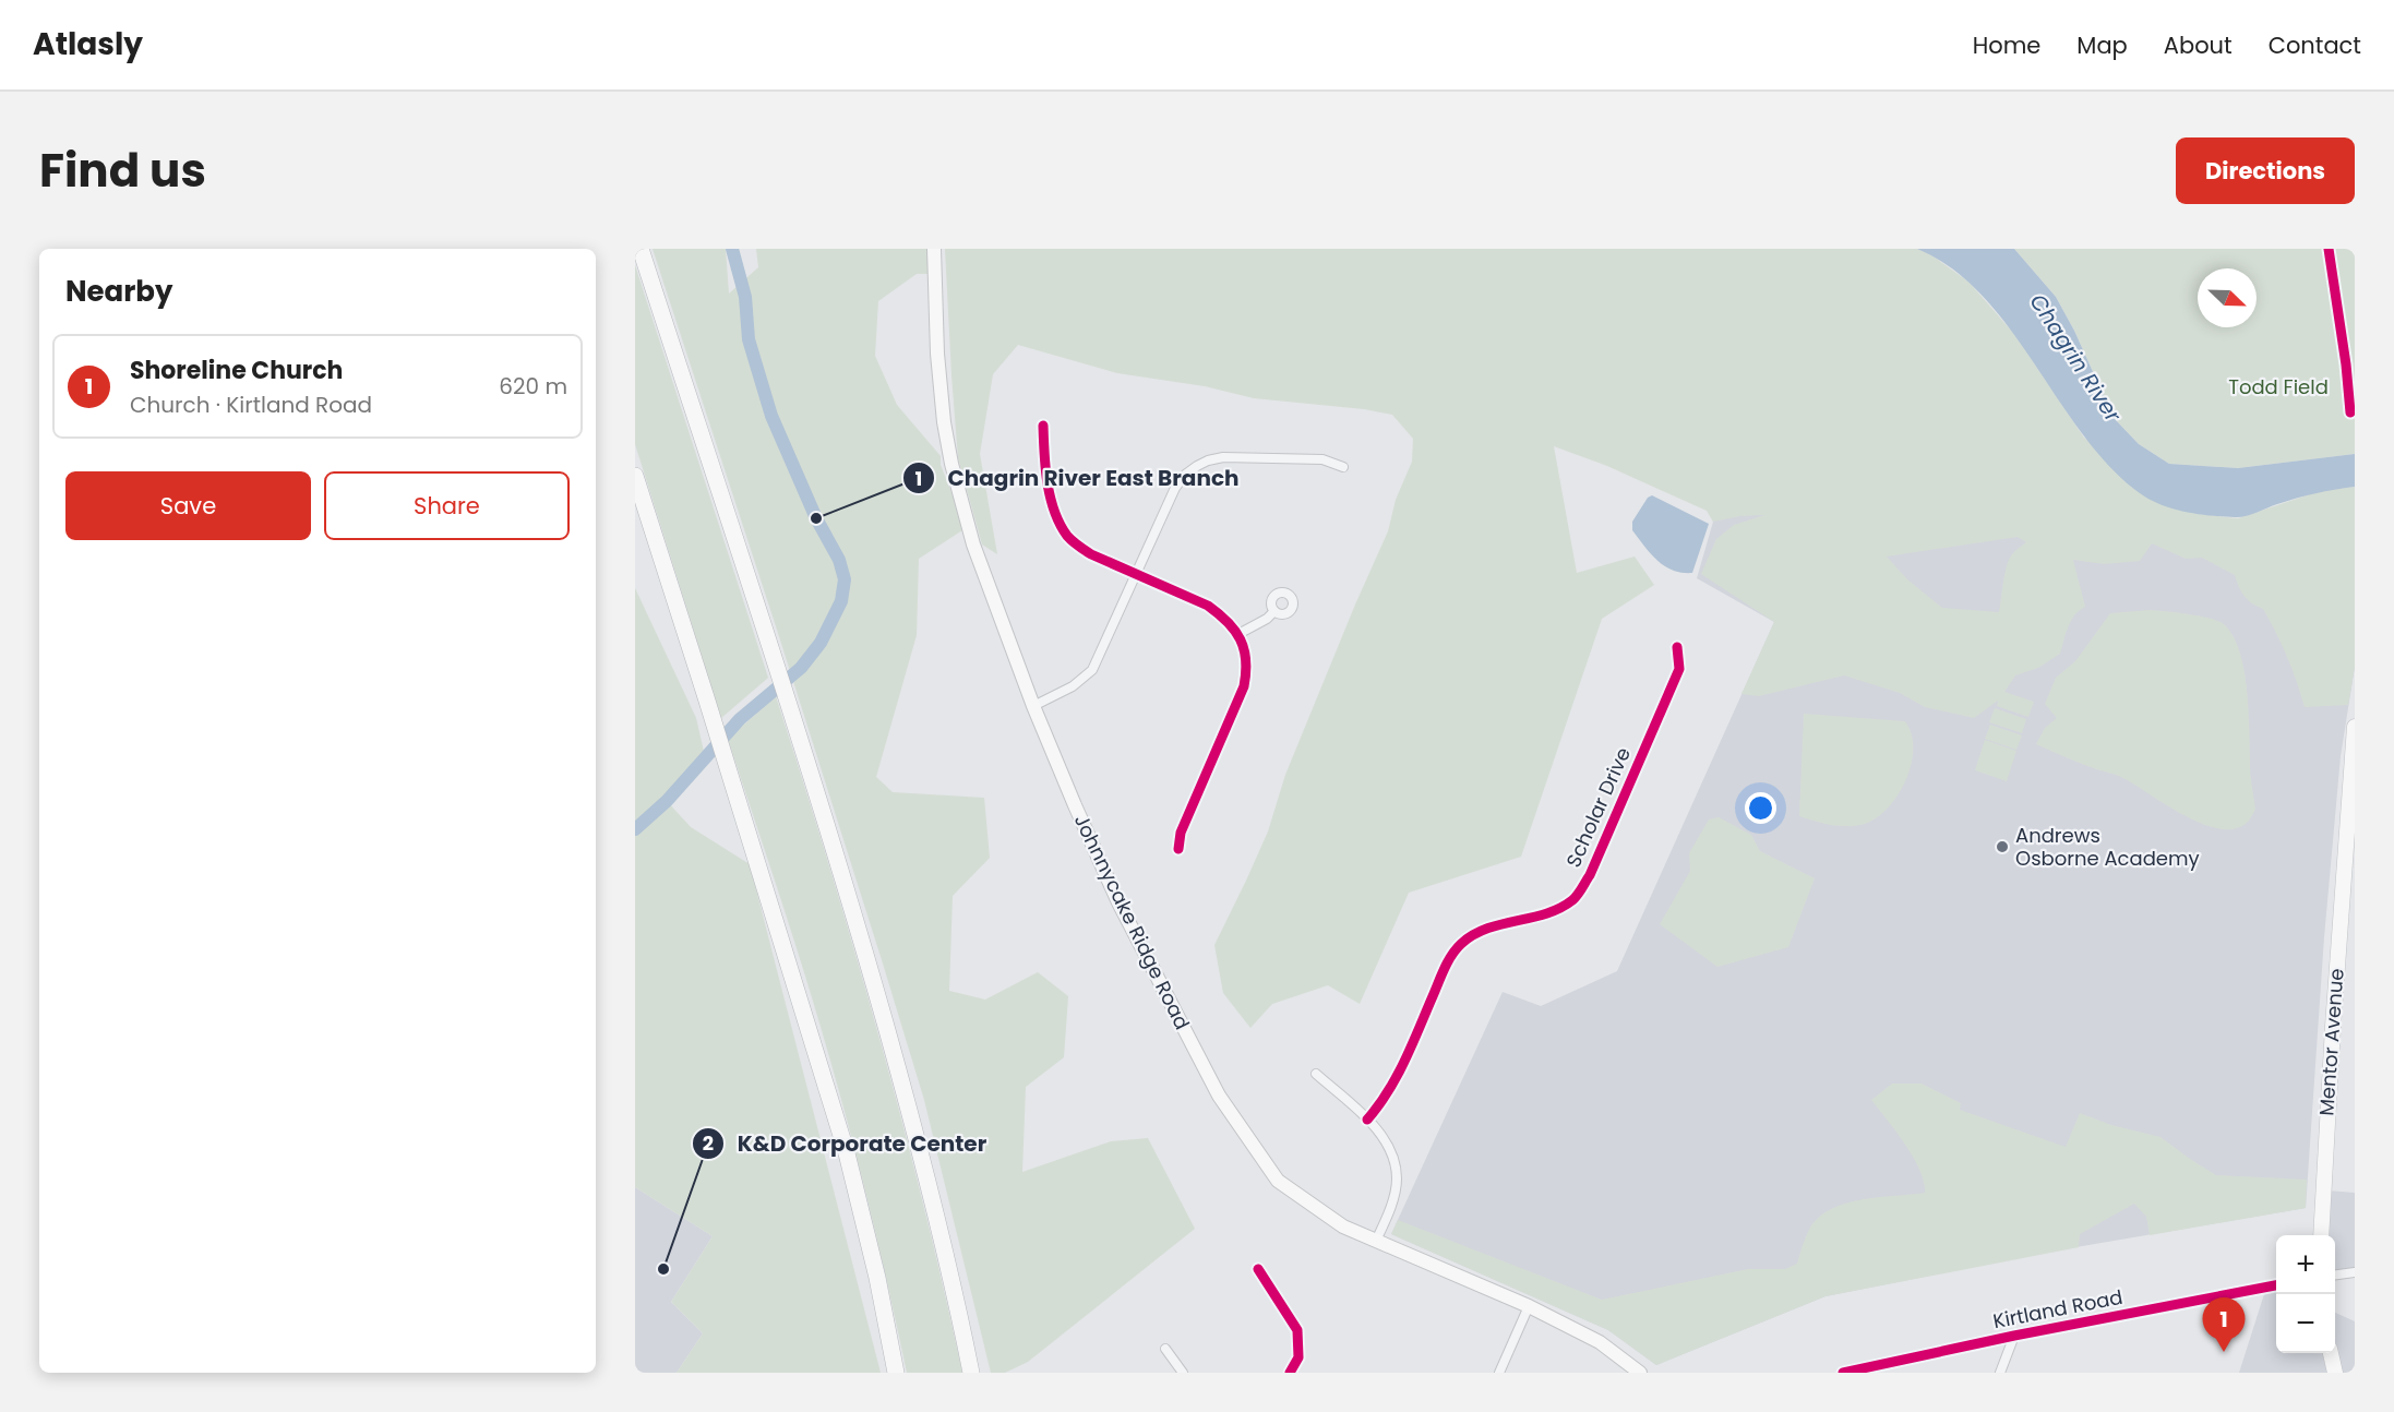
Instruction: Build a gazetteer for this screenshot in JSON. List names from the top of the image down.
{
  "streets": {
    "main road": ["Johnnycake Ridge Road", "Mentor Avenue"],
    "street": ["Scholar Drive", "Kirtland Road"]
  },
  "water": ["Chagrin River"],
  "parks": ["Todd Field"],
  "places": ["Chagrin River East Branch", "Andrews Osborne Academy", "K&D Corporate Center"],
  "north": "bottom right",
  "page": {
    "header": "Atlasly",
    "nav": [
      "Home",
      "Map",
      "About",
      "Contact"
    ],
    "title": "Find us",
    "buttons": [
      "Directions",
      ["Save", "Share"]
    ],
    "heading": "Nearby",
    "list": [
      {
        "mark": "1",
        "name": "Shoreline Church",
        "note": "Church · Kirtland Road",
        "value": "620 m"
      }
    ],
    "map_buttons": ["+", "−"],
    "pins": "1"
  }
}
